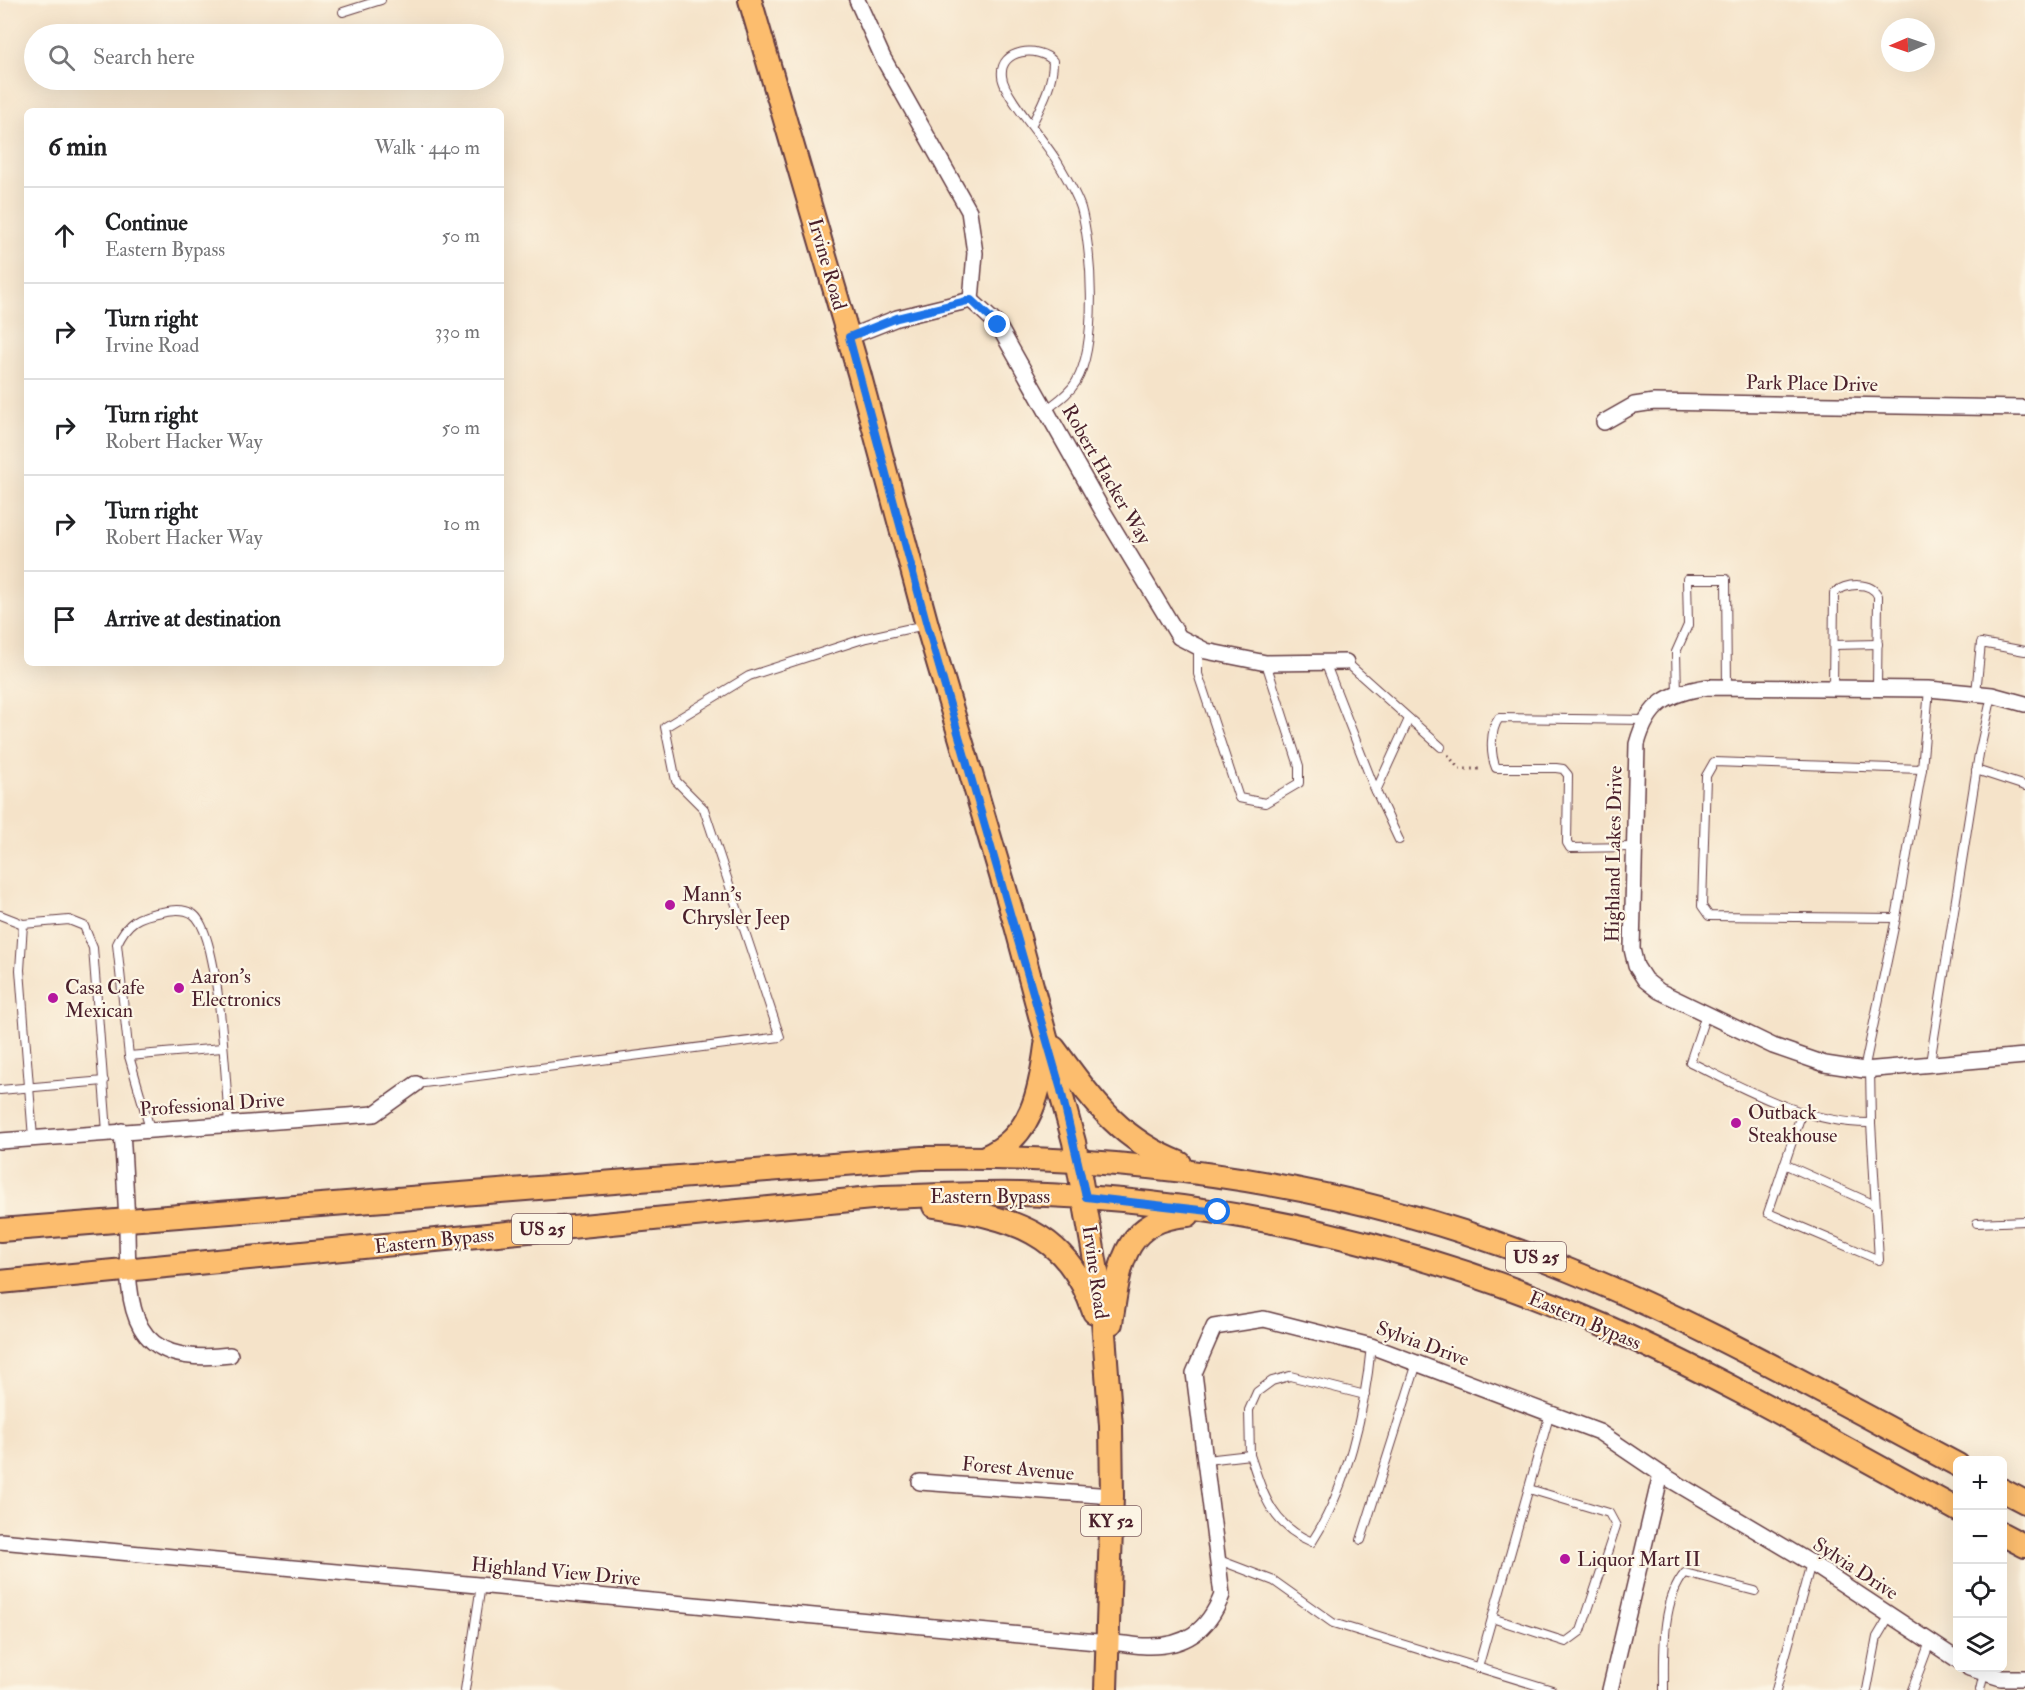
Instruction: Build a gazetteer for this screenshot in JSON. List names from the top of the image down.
{
  "streets": {
    "main road": [
      "Irvine Road",
      "Eastern Bypass",
      "US 25",
      "KY 52"
    ],
    "street": [
      "Park Place Drive",
      "Robert Hacker Way",
      "Highland Lakes Drive",
      "Professional Drive",
      "Sylvia Drive",
      "Forest Avenue",
      "Highland View Drive"
    ]
  },
  "crossings": [
    ["Irvine Road", "Eastern Bypass"],
    ["Irvine Road", "Sylvia Drive"],
    ["Irvine Road", "Forest Avenue"],
    ["Irvine Road", "Highland View Drive"],
    ["Sylvia Drive", "Highland View Drive"]
  ],
  "places": [
    "Mann's Chrysler Jeep",
    "Aaron's Electronics",
    "Casa Cafe Mexican",
    "Outback Steakhouse",
    "Liquor Mart II"
  ],
  "north": "left",
  "page": {
    "search": "Search here",
    "heading": ["6 min", "Walk · 440 m"],
    "list": [
      ["Continue", "Eastern Bypass", "50 m"],
      ["Turn right", "Irvine Road", "330 m"],
      ["Turn right", "Robert Hacker Way", "50 m"],
      ["Turn right", "Robert Hacker Way", "10 m"],
      "Arrive at destination"
    ],
    "map_buttons": ["+", "−"]
  }
}
